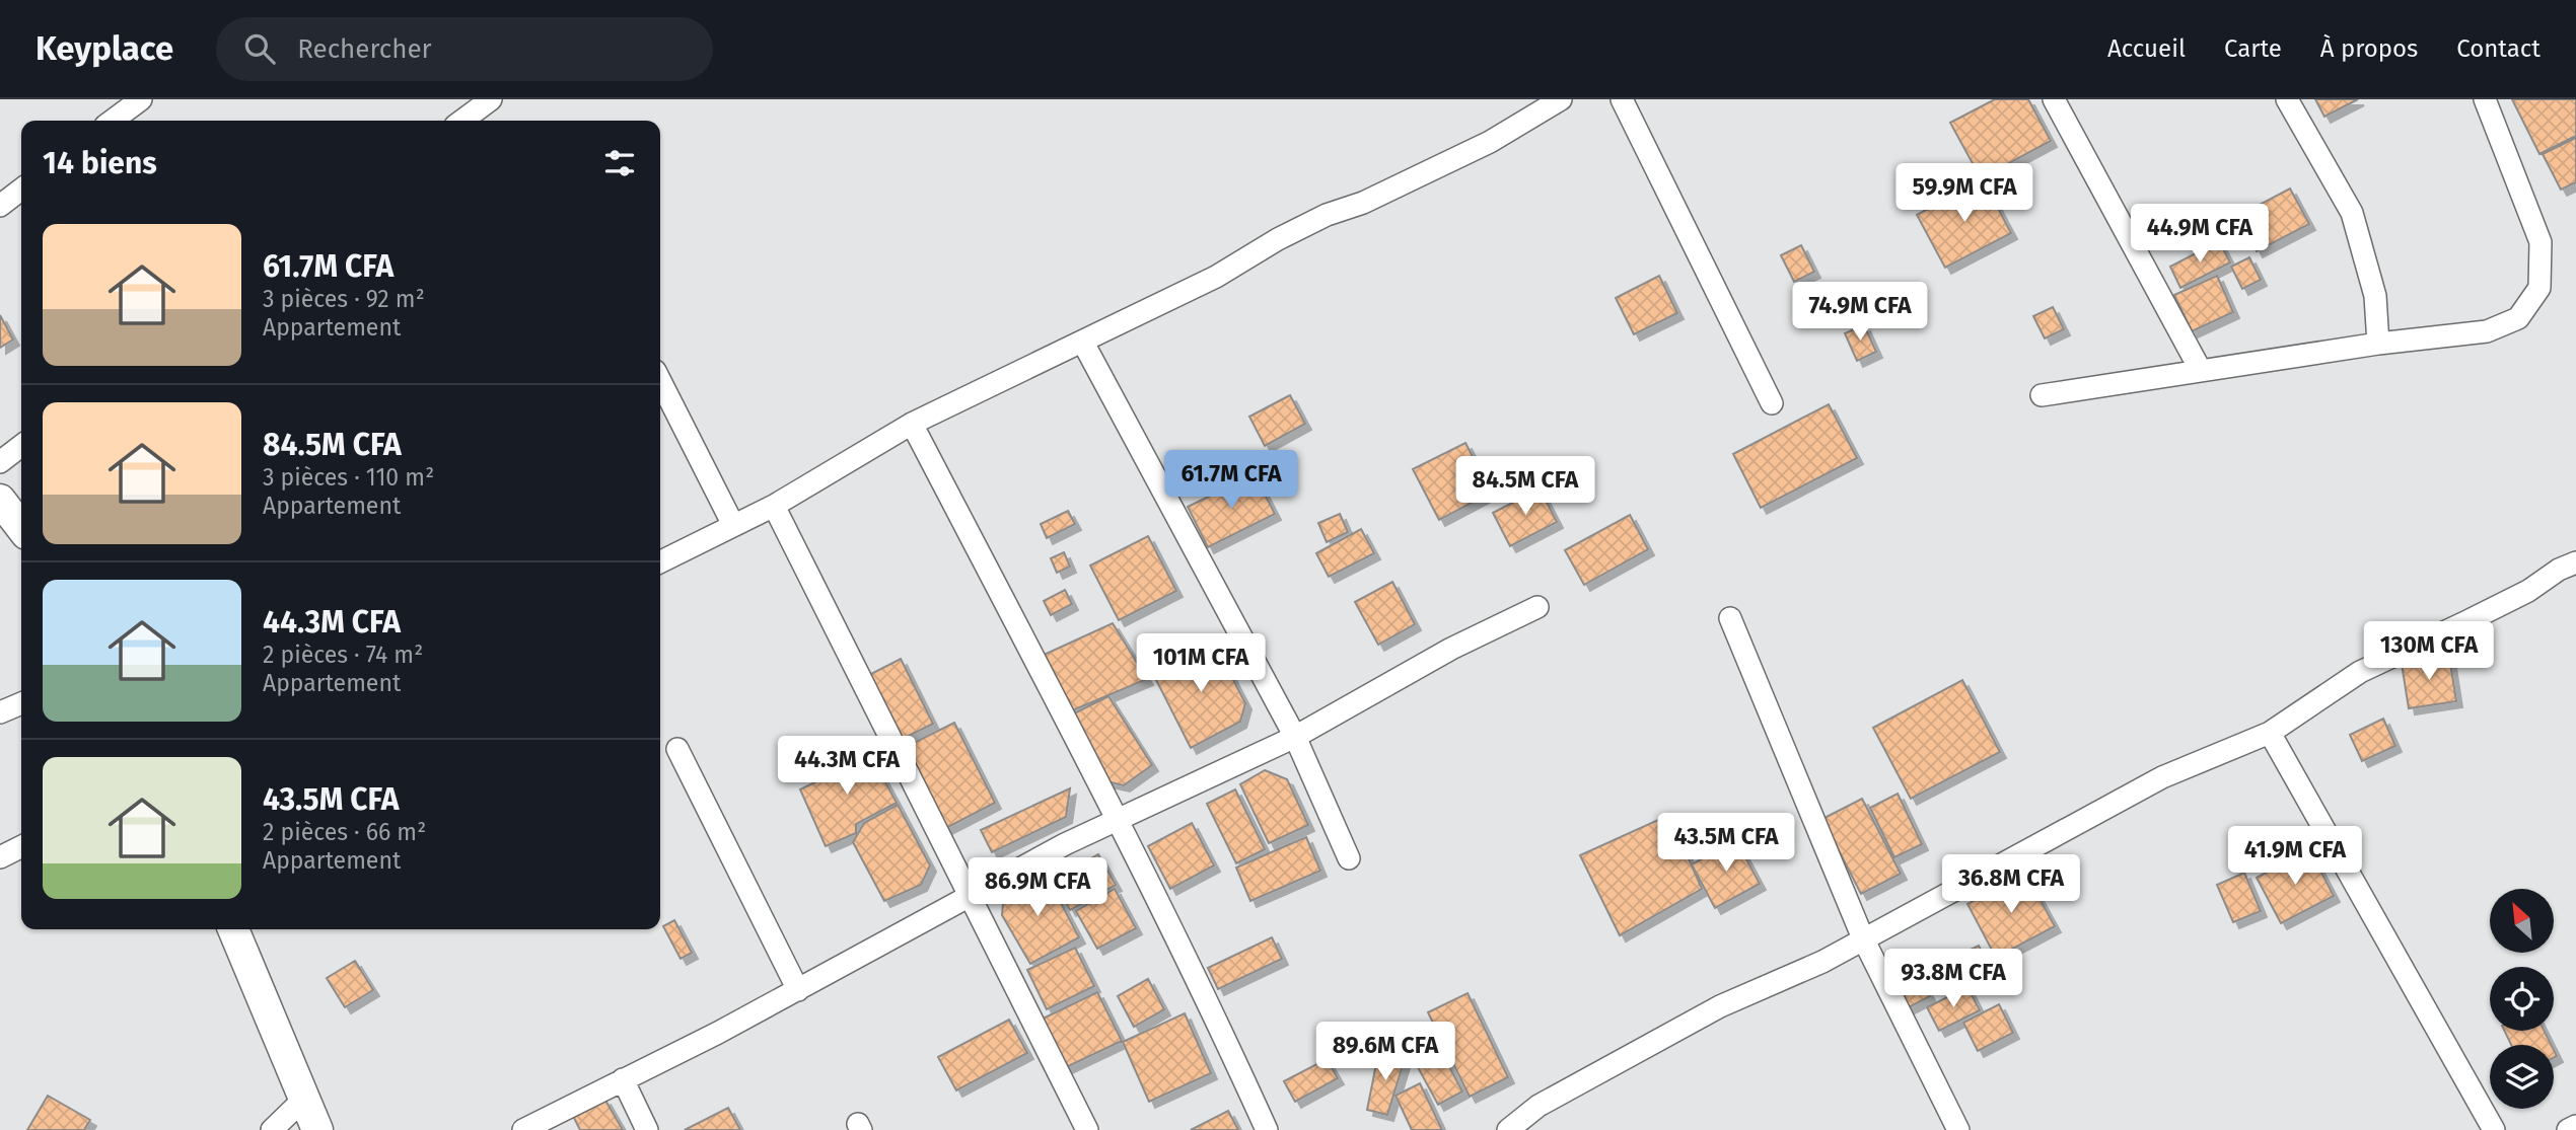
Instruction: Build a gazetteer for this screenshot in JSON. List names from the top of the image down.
{
  "north": "top left",
  "page": {
    "header": "Keyplace",
    "search": "Rechercher",
    "nav": [
      "Accueil",
      "Carte",
      "À propos",
      "Contact"
    ],
    "heading": "14 biens",
    "price": [
      "59.9M CFA",
      "44.9M CFA",
      "74.9M CFA",
      "61.7M CFA",
      "84.5M CFA",
      "130M CFA",
      "101M CFA",
      "44.3M CFA",
      "43.5M CFA",
      "41.9M CFA",
      "36.8M CFA",
      "86.9M CFA",
      "93.8M CFA",
      "89.6M CFA"
    ],
    "list": [
      {
        "name": "61.7M CFA",
        "note": "3 pièces · 92 m² · Appartement"
      },
      {
        "name": "84.5M CFA",
        "note": "3 pièces · 110 m² · Appartement"
      },
      {
        "name": "44.3M CFA",
        "note": "2 pièces · 74 m² · Appartement"
      },
      {
        "name": "43.5M CFA",
        "note": "2 pièces · 66 m² · Appartement"
      }
    ]
  }
}
